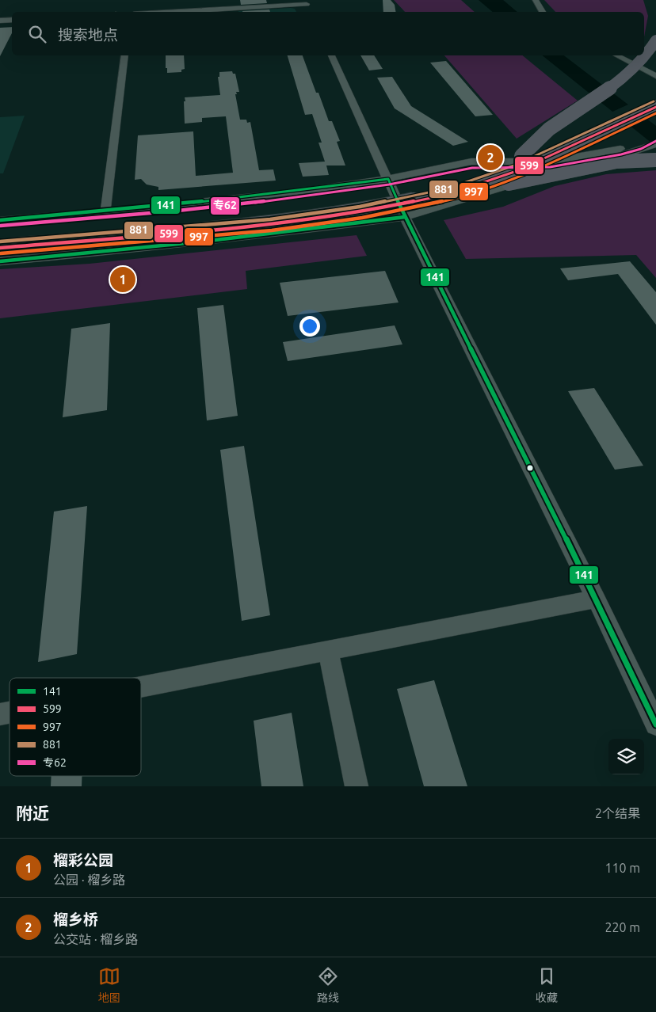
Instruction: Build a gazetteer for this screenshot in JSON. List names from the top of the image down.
{
  "lines": [
    "transit line 881",
    "transit line 599",
    "transit line 997",
    "transit line 专62",
    "transit line 141"
  ],
  "legend": [
    "141",
    "599",
    "997",
    "881",
    "专62"
  ],
  "page": {
    "search": "搜索地点",
    "pins": ["2", "1"],
    "heading": ["附近", "2个结果"],
    "list": [
      {
        "mark": "1",
        "name": "榴彩公园",
        "note": "公园 · 榴乡路",
        "value": "110 m"
      },
      {
        "mark": "2",
        "name": "榴乡桥",
        "note": "公交站 · 榴乡路",
        "value": "220 m"
      }
    ],
    "nav": ["地图", "路线", "收藏"]
  }
}
